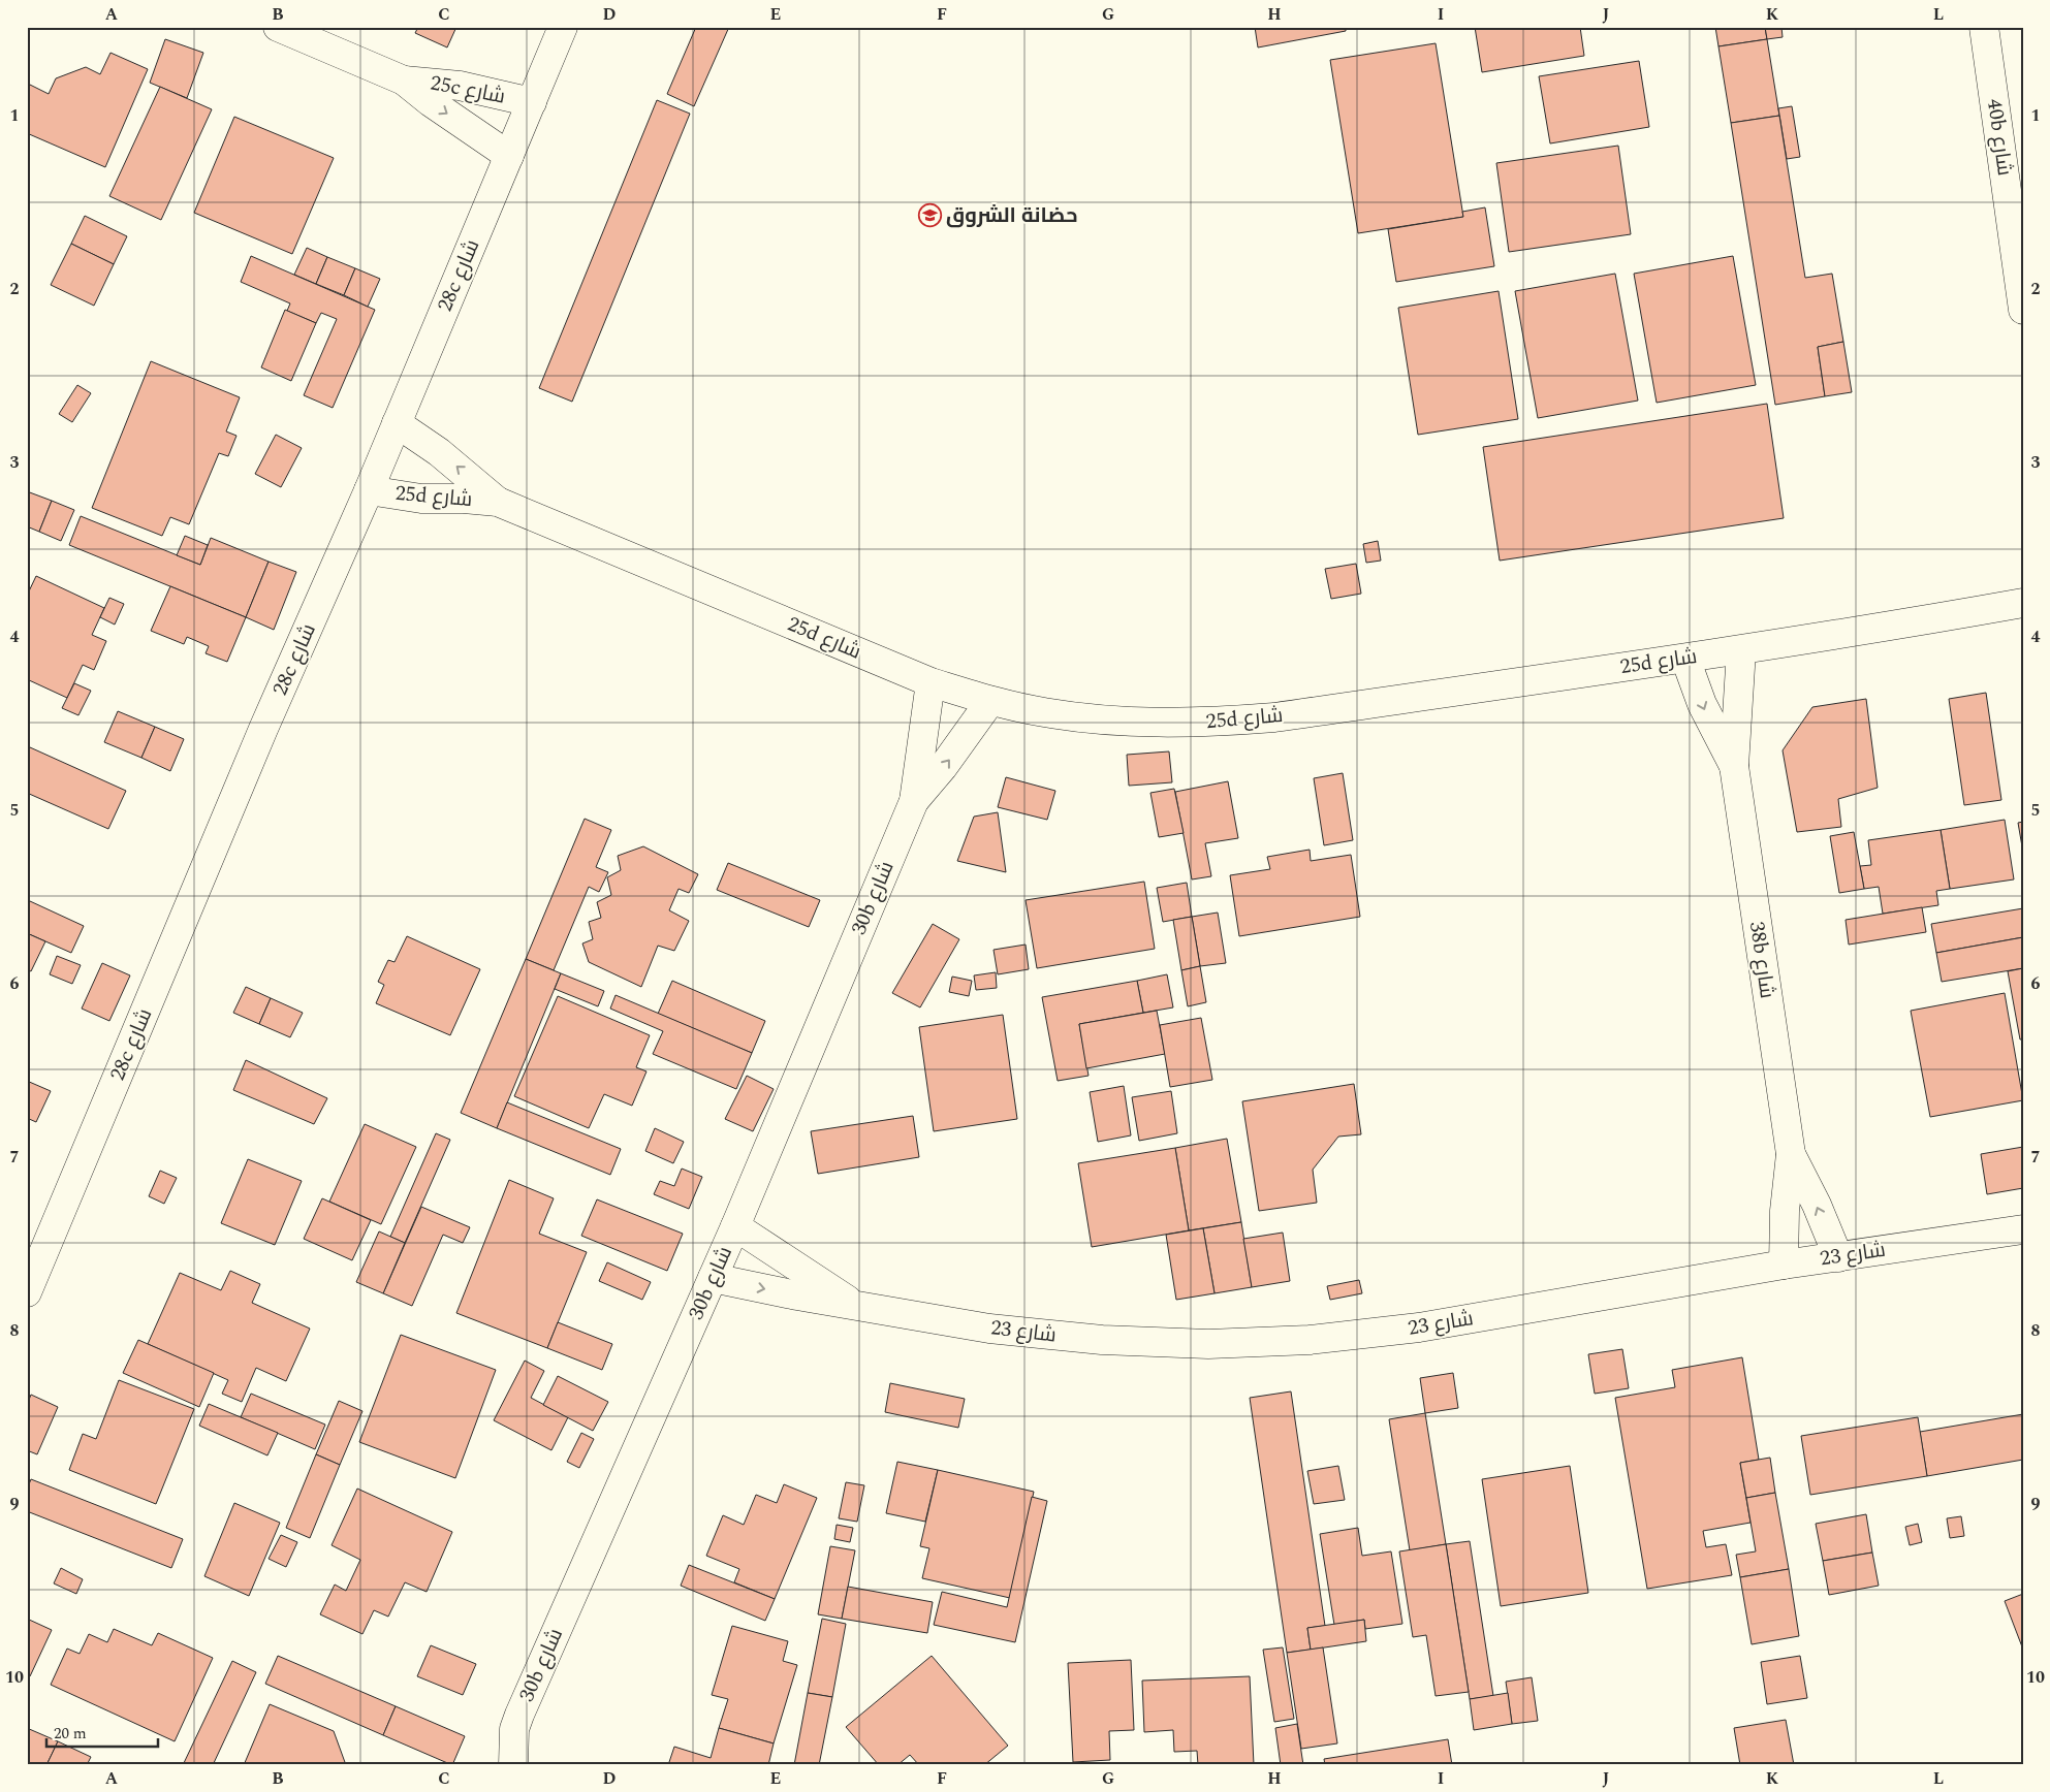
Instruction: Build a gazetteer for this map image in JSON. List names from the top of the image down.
{
  "streets": {
    "street": [
      "25c شارع",
      "40b شارع",
      "28c شارع",
      "25d شارع",
      "30b شارع",
      "38b شارع",
      "شارع 23"
    ]
  },
  "crossings": [
    ["25c شارع", "28c شارع"],
    ["28c شارع", "25d شارع"],
    ["25d شارع", "30b شارع"],
    ["25d شارع", "38b شارع"],
    ["30b شارع", "شارع 23"],
    ["38b شارع", "شارع 23"]
  ],
  "places": {
    "school or university": ["حضانة الشروق"]
  },
  "scale_bar": "20 m",
  "grid": {
    "columns": [
      "A",
      "B",
      "C",
      "D",
      "E",
      "F",
      "G",
      "H",
      "I",
      "J",
      "K",
      "L"
    ],
    "rows": [
      "1",
      "2",
      "3",
      "4",
      "5",
      "6",
      "7",
      "8",
      "9",
      "10"
    ]
  }
}
